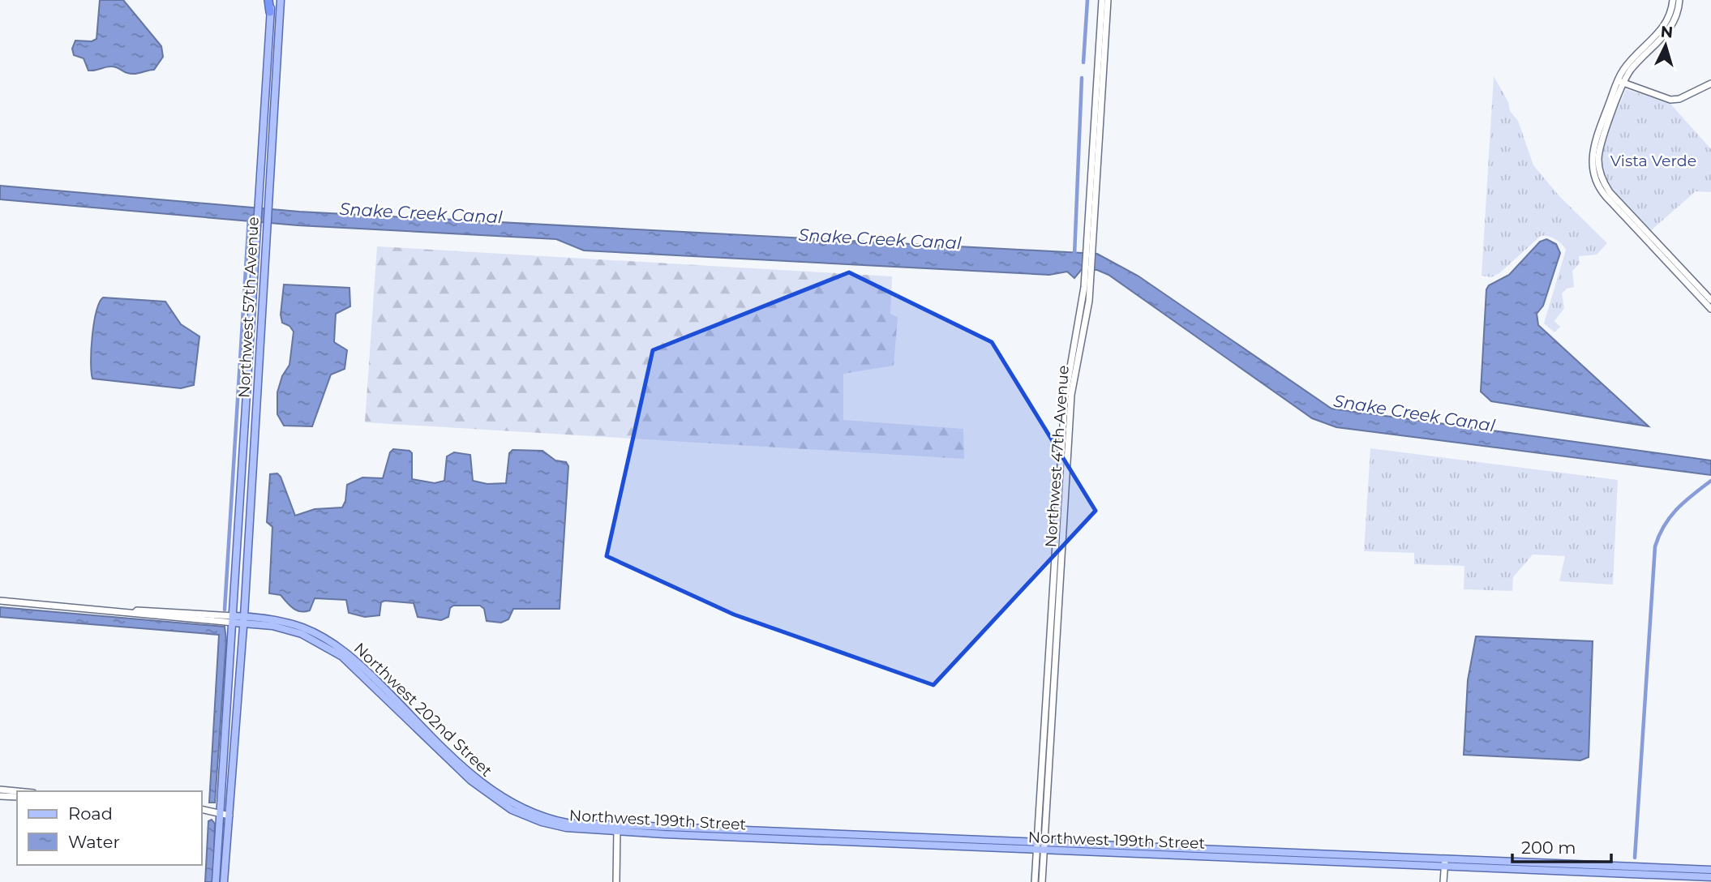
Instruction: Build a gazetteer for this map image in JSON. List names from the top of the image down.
{
  "streets": {
    "main road": [
      "Northwest 57th Avenue",
      "Northwest 47th Avenue",
      "Northwest 202nd Street",
      "Northwest 199th Street"
    ]
  },
  "crossings": [
    ["Northwest 57th Avenue", "Northwest 202nd Street"],
    ["Northwest 47th Avenue", "Northwest 199th Street"],
    ["Northwest 202nd Street", "Northwest 199th Street"]
  ],
  "water": ["Snake Creek Canal"],
  "parks": ["Vista Verde"],
  "legend": ["Road", "Water"],
  "scale_bar": "200 m",
  "north": "top"
}
